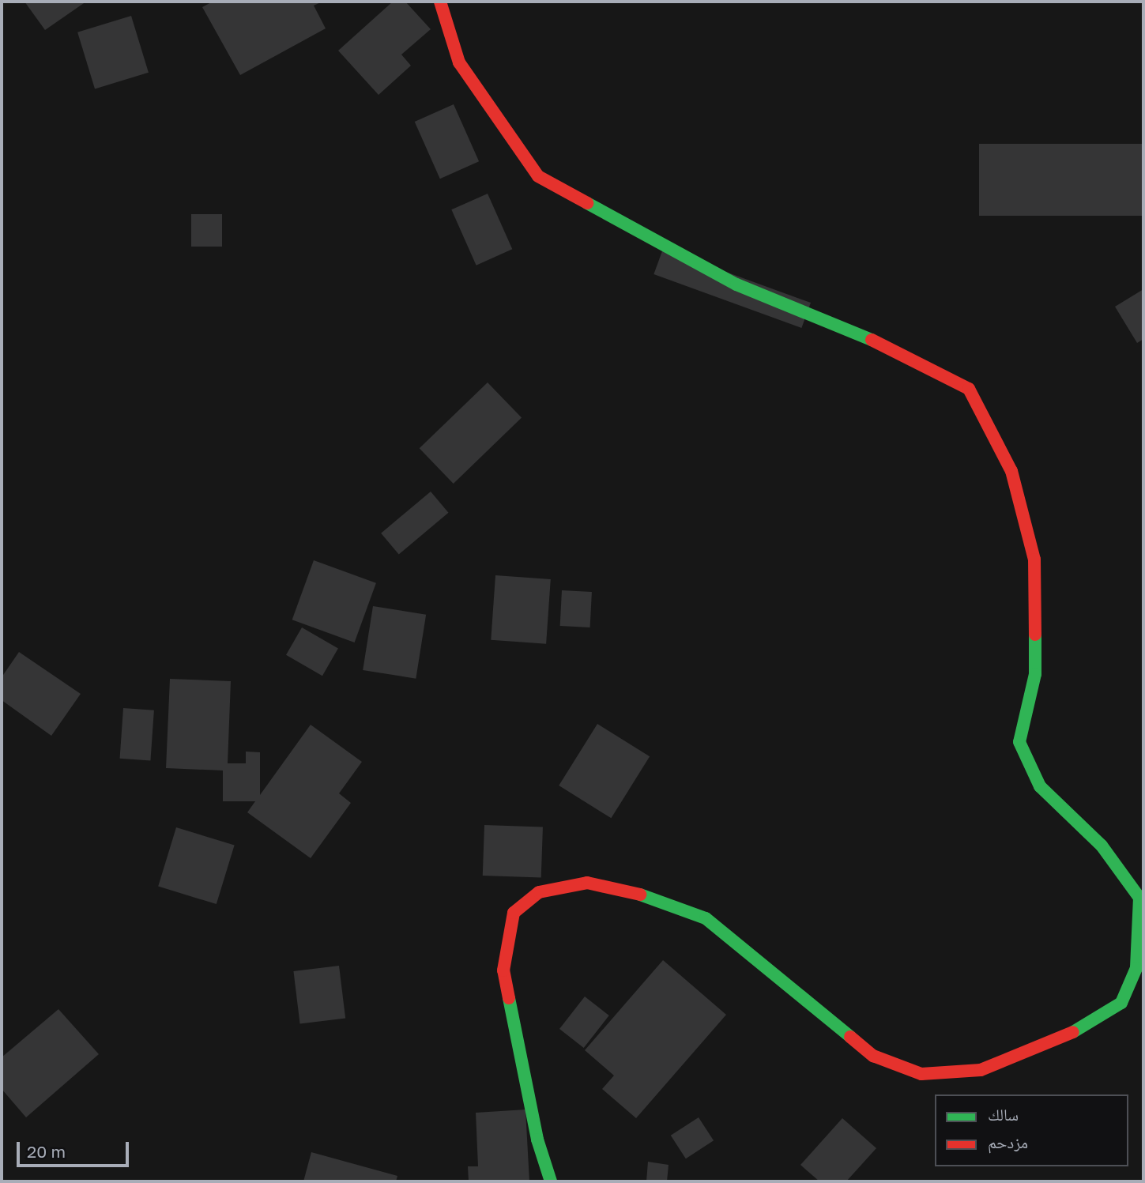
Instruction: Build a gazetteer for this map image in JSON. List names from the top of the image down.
{
  "legend": ["سالك", "مزدحم"],
  "scale_bar": "20 m"
}
